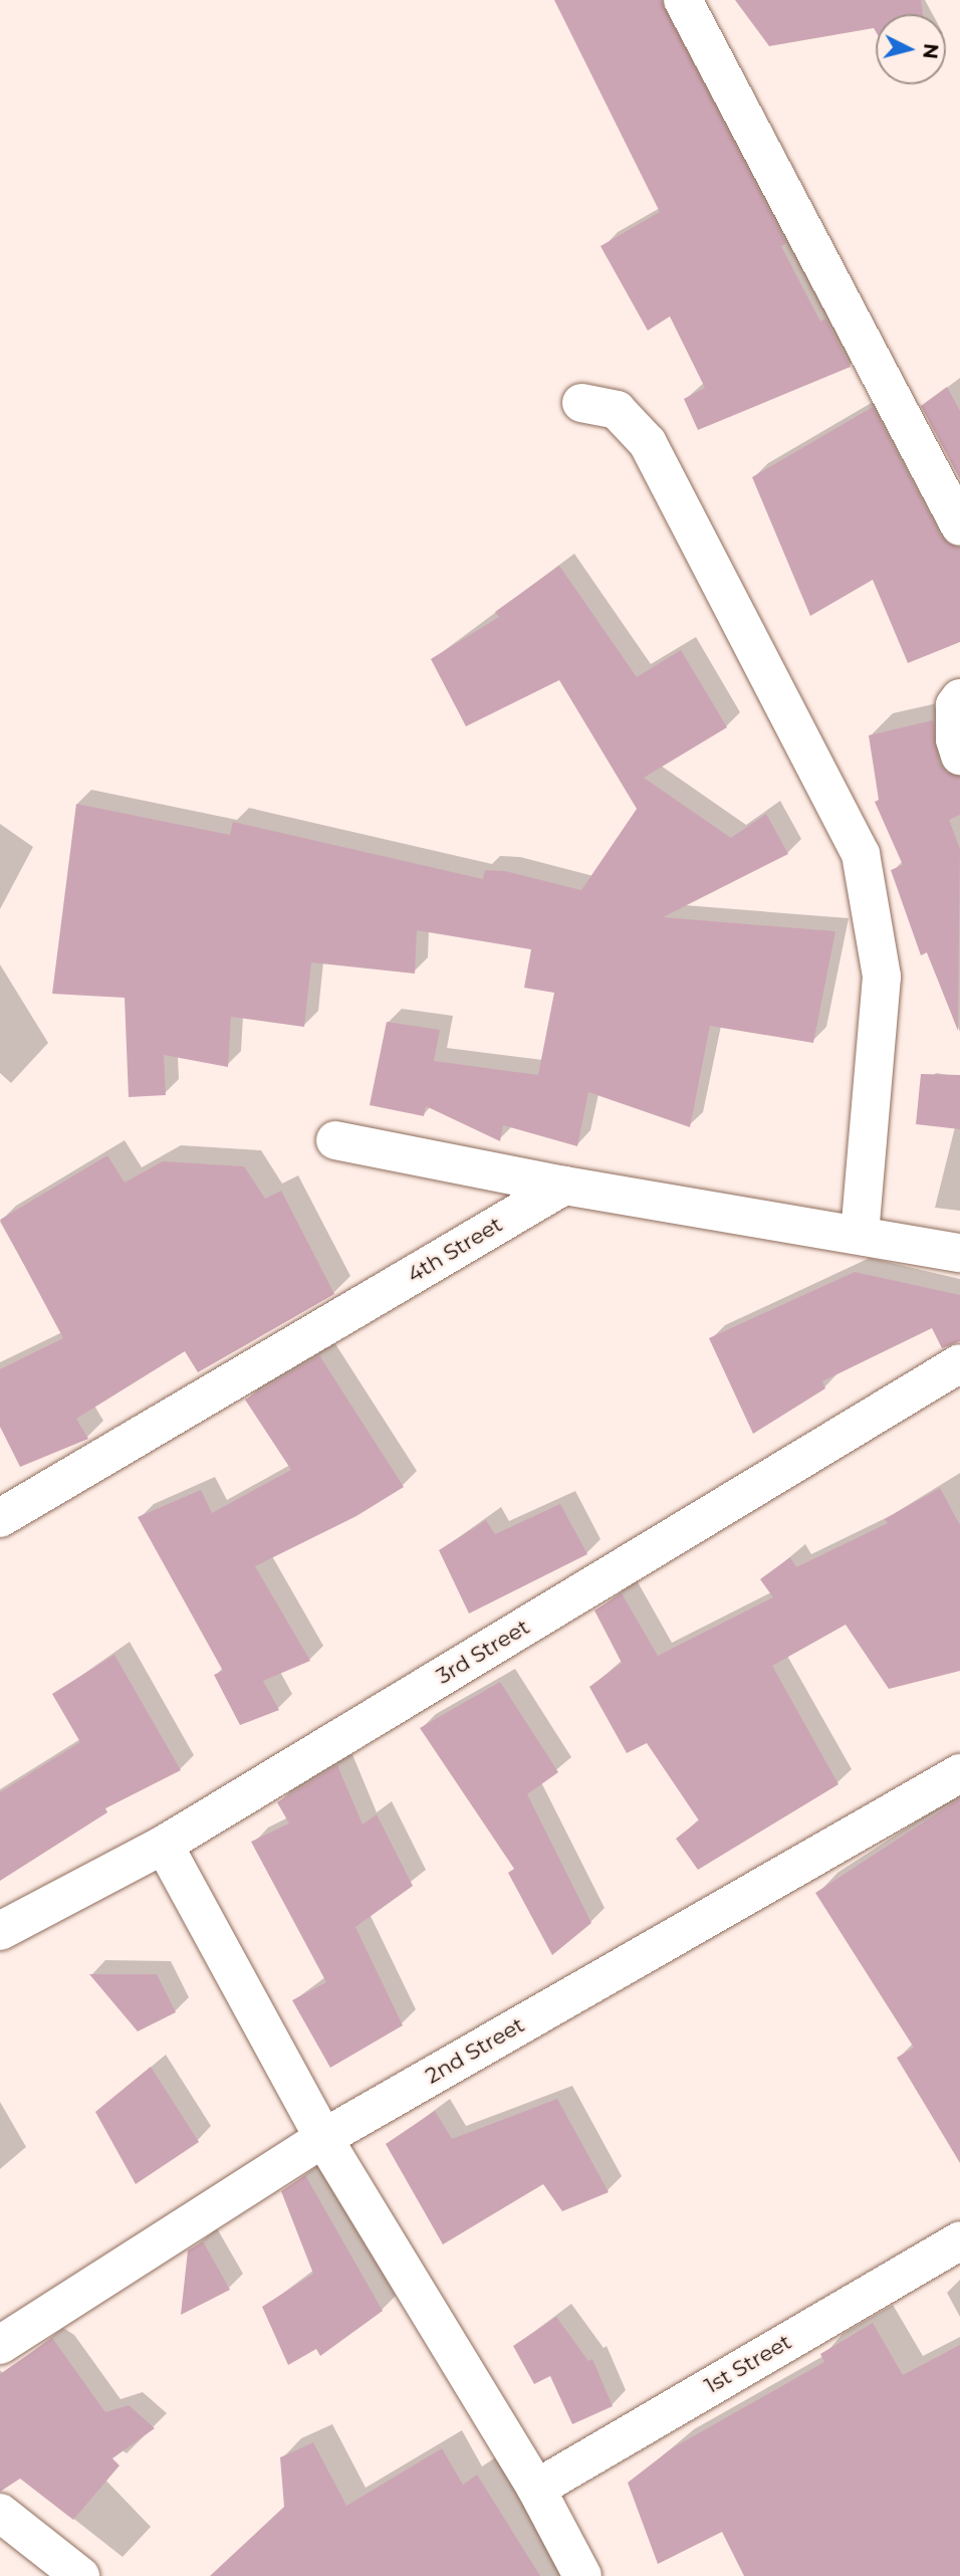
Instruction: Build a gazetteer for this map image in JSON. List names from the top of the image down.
{
  "streets": {
    "street": [
      "4th Street",
      "3rd Street",
      "2nd Street",
      "1st Street"
    ]
  },
  "north": "right"
}
